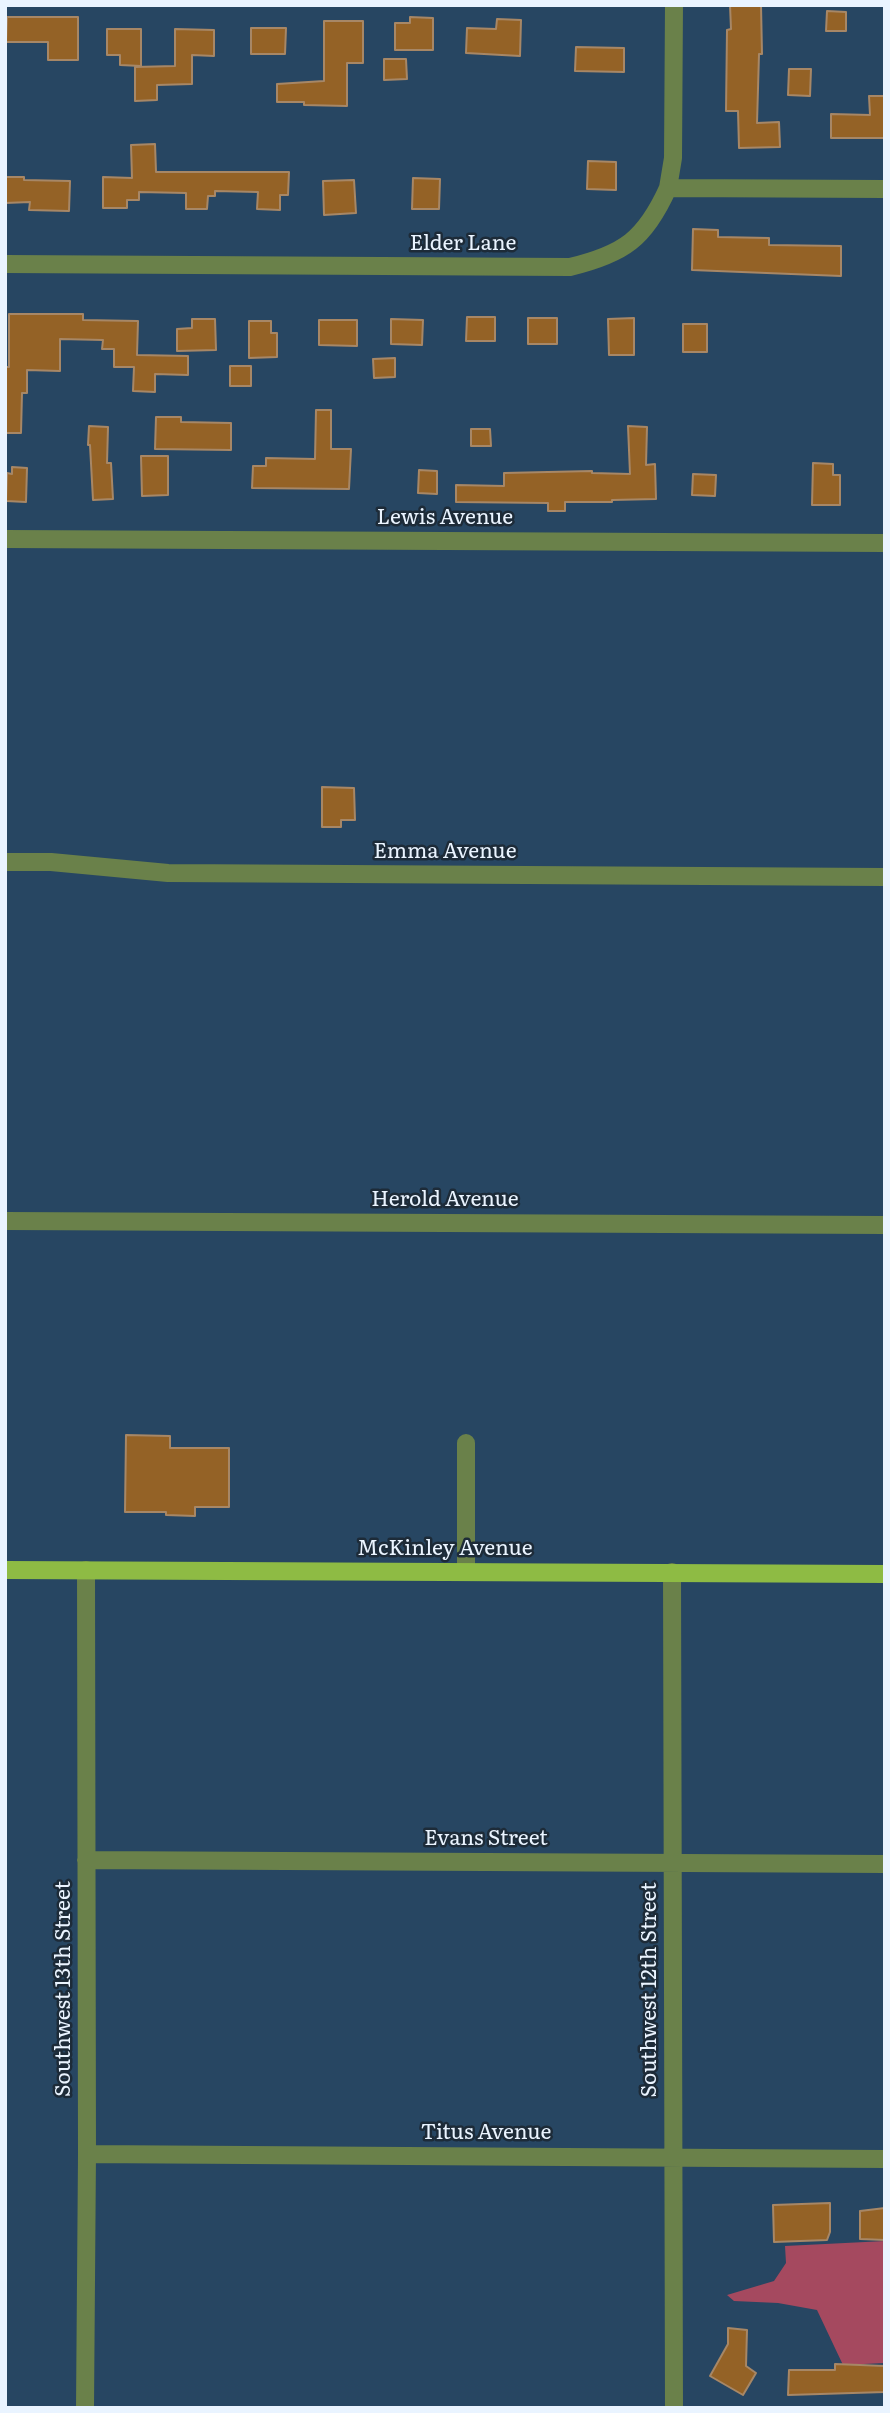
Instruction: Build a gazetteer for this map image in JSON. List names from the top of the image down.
{
  "streets": {
    "main road": ["McKinley Avenue"],
    "street": [
      "Elder Lane",
      "Lewis Avenue",
      "Emma Avenue",
      "Herold Avenue",
      "Evans Street",
      "Southwest 13th Street",
      "Southwest 12th Street",
      "Titus Avenue"
    ]
  },
  "crossings": [
    ["McKinley Avenue", "Southwest 13th Street"],
    ["McKinley Avenue", "Southwest 12th Street"],
    ["Evans Street", "Southwest 13th Street"],
    ["Evans Street", "Southwest 12th Street"],
    ["Southwest 13th Street", "Titus Avenue"],
    ["Southwest 12th Street", "Titus Avenue"]
  ]
}
